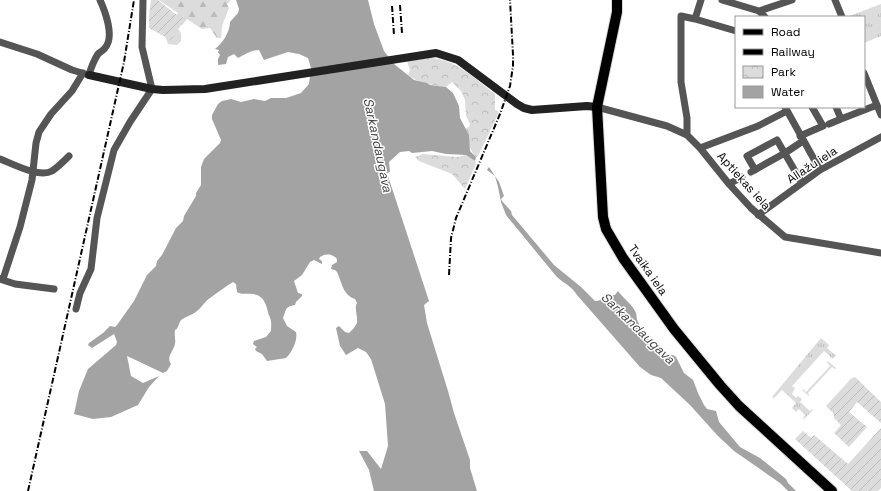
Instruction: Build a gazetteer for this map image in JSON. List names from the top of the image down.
{
  "streets": {
    "main road": ["Tvaika iela"],
    "street": ["Allažu iela", "Aptiekas iela"]
  },
  "crossings": [
    ["Allažu iela", "Aptiekas iela"],
    ["Aptiekas iela", "Tvaika iela"]
  ],
  "water": ["Sarkandaugava"],
  "legend": [
    "Road",
    "Railway",
    "Park",
    "Water"
  ]
}
